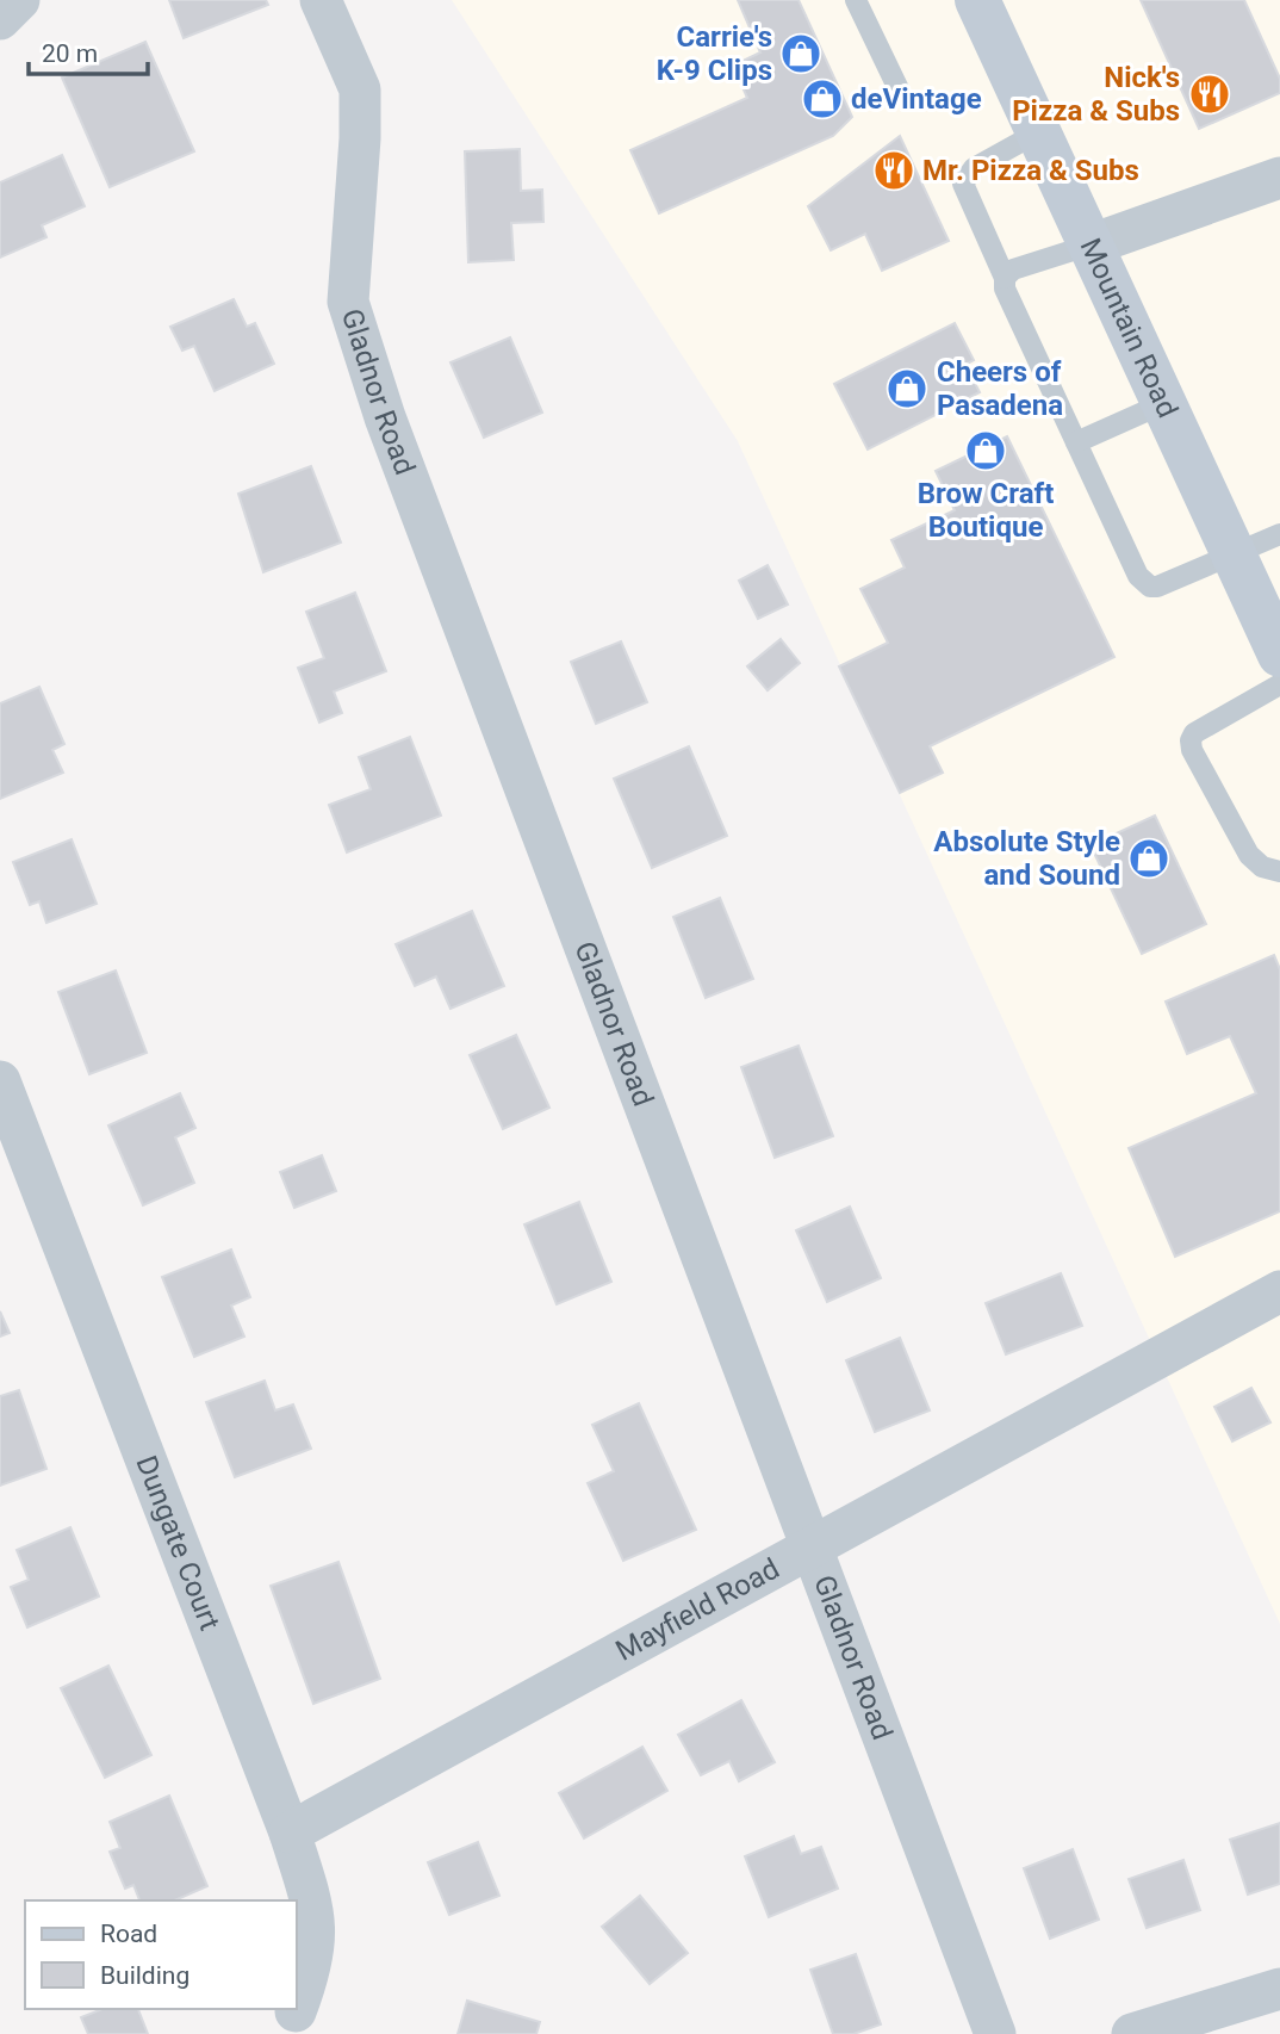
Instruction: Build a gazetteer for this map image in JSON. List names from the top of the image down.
{
  "streets": {
    "main road": ["Mountain Road"],
    "street": ["Gladnor Road", "Dungate Court", "Mayfield Road"]
  },
  "crossings": [
    ["Gladnor Road", "Mayfield Road"],
    ["Dungate Court", "Mayfield Road"]
  ],
  "places": {
    "shop": [
      "Carrie's K-9 Clips",
      "deVintage",
      "Cheers of Pasadena",
      "Brow Craft Boutique",
      "Absolute Style and Sound"
    ],
    "restaurant": ["Nick's Pizza & Subs", "Mr. Pizza & Subs"]
  },
  "legend": ["Road", "Building"],
  "scale_bar": "20 m"
}
